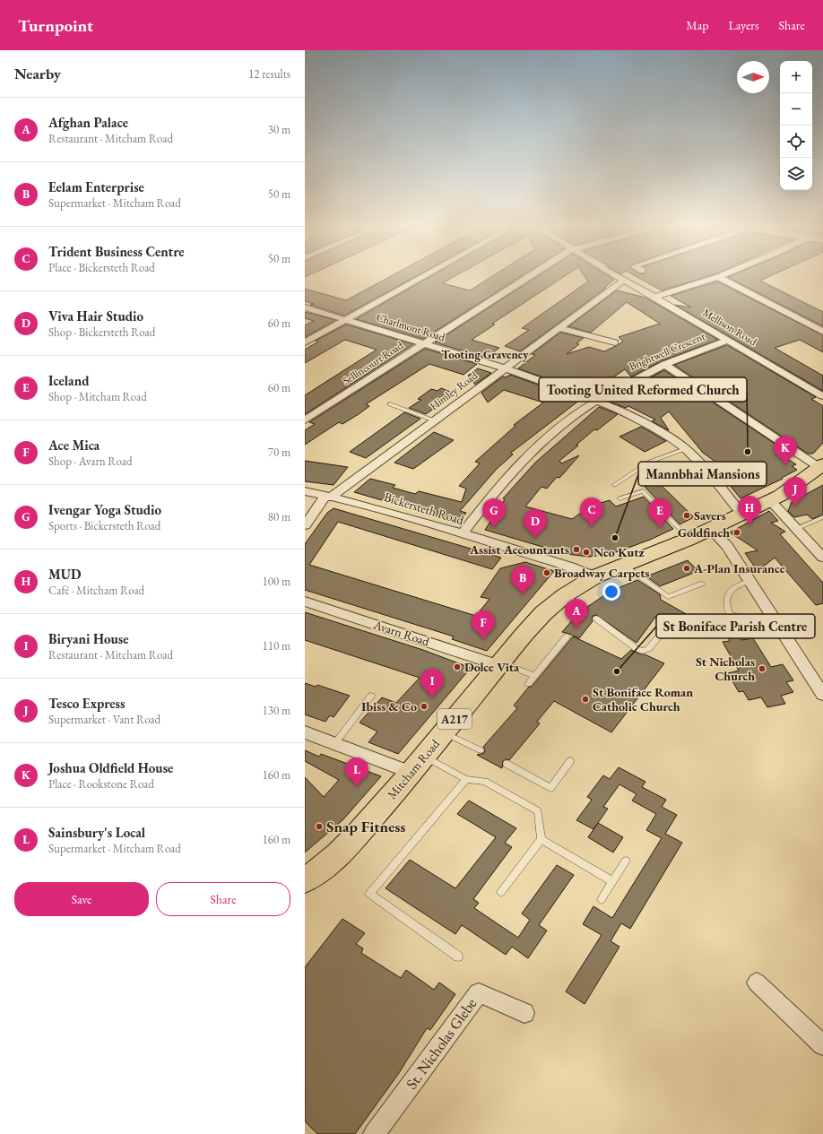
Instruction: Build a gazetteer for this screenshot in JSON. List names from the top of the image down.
{
  "streets": {
    "main road": ["A217", "Mitcham Road"],
    "street": [
      "Charlmont Road",
      "Mellison Road",
      "Brightwell Crescent",
      "Sellincourt Road",
      "Himley Road",
      "Bickersteth Road",
      "Avarn Road",
      "St. Nicholas Glebe"
    ]
  },
  "crossings": [
    ["Charlmont Road", "Brightwell Crescent"],
    ["Charlmont Road", "Sellincourt Road"],
    ["Charlmont Road", "Himley Road"],
    ["Charlmont Road", "Mitcham Road"],
    ["Mellison Road", "Brightwell Crescent"],
    ["Mellison Road", "Himley Road"],
    ["Brightwell Crescent", "Bickersteth Road"],
    ["Himley Road", "Bickersteth Road"],
    ["Bickersteth Road", "Mitcham Road"],
    ["Avarn Road", "Mitcham Road"]
  ],
  "districts": ["Tooting Graveney"],
  "places": [
    "Tooting United Reformed Church",
    "Savers",
    "Goldfinch",
    "Mannbhai Mansions",
    "Assist Accountants",
    "Neo Kutz",
    "A-Plan Insurance",
    "Broadway Carpets",
    "Dolce Vita",
    "St Nicholas Church",
    "St Boniface Parish Centre",
    "St Boniface Roman Catholic Church",
    "Ibiss & Co",
    "Snap Fitness"
  ],
  "north": "right",
  "page": {
    "header": "Turnpoint",
    "nav": ["Map", "Layers", "Share"],
    "heading": ["Nearby", "12 results"],
    "map_buttons": ["+", "−"],
    "list": [
      {
        "mark": "A",
        "name": "Afghan Palace",
        "note": "Restaurant · Mitcham Road",
        "value": "30 m"
      },
      {
        "mark": "B",
        "name": "Eelam Enterprise",
        "note": "Supermarket · Mitcham Road",
        "value": "50 m"
      },
      {
        "mark": "C",
        "name": "Trident Business Centre",
        "note": "Place · Bickersteth Road",
        "value": "50 m"
      },
      {
        "mark": "D",
        "name": "Viva Hair Studio",
        "note": "Shop · Bickersteth Road",
        "value": "60 m"
      },
      {
        "mark": "E",
        "name": "Iceland",
        "note": "Shop · Mitcham Road",
        "value": "60 m"
      },
      {
        "mark": "F",
        "name": "Ace Mica",
        "note": "Shop · Avarn Road",
        "value": "70 m"
      },
      {
        "mark": "G",
        "name": "Ivengar Yoga Studio",
        "note": "Sports · Bickersteth Road",
        "value": "80 m"
      },
      {
        "mark": "H",
        "name": "MUD",
        "note": "Café · Mitcham Road",
        "value": "100 m"
      },
      {
        "mark": "I",
        "name": "Biryani House",
        "note": "Restaurant · Mitcham Road",
        "value": "110 m"
      },
      {
        "mark": "J",
        "name": "Tesco Express",
        "note": "Supermarket · Vant Road",
        "value": "130 m"
      },
      {
        "mark": "K",
        "name": "Joshua Oldfield House",
        "note": "Place · Rookstone Road",
        "value": "160 m"
      },
      {
        "mark": "L",
        "name": "Sainsbury's Local",
        "note": "Supermarket · Mitcham Road",
        "value": "160 m"
      }
    ],
    "pins": [
      "K",
      "J",
      "H",
      "C",
      "E",
      "G",
      "D",
      "B",
      "A",
      "F",
      "I",
      "L"
    ],
    "buttons": ["Save", "Share"]
  }
}
